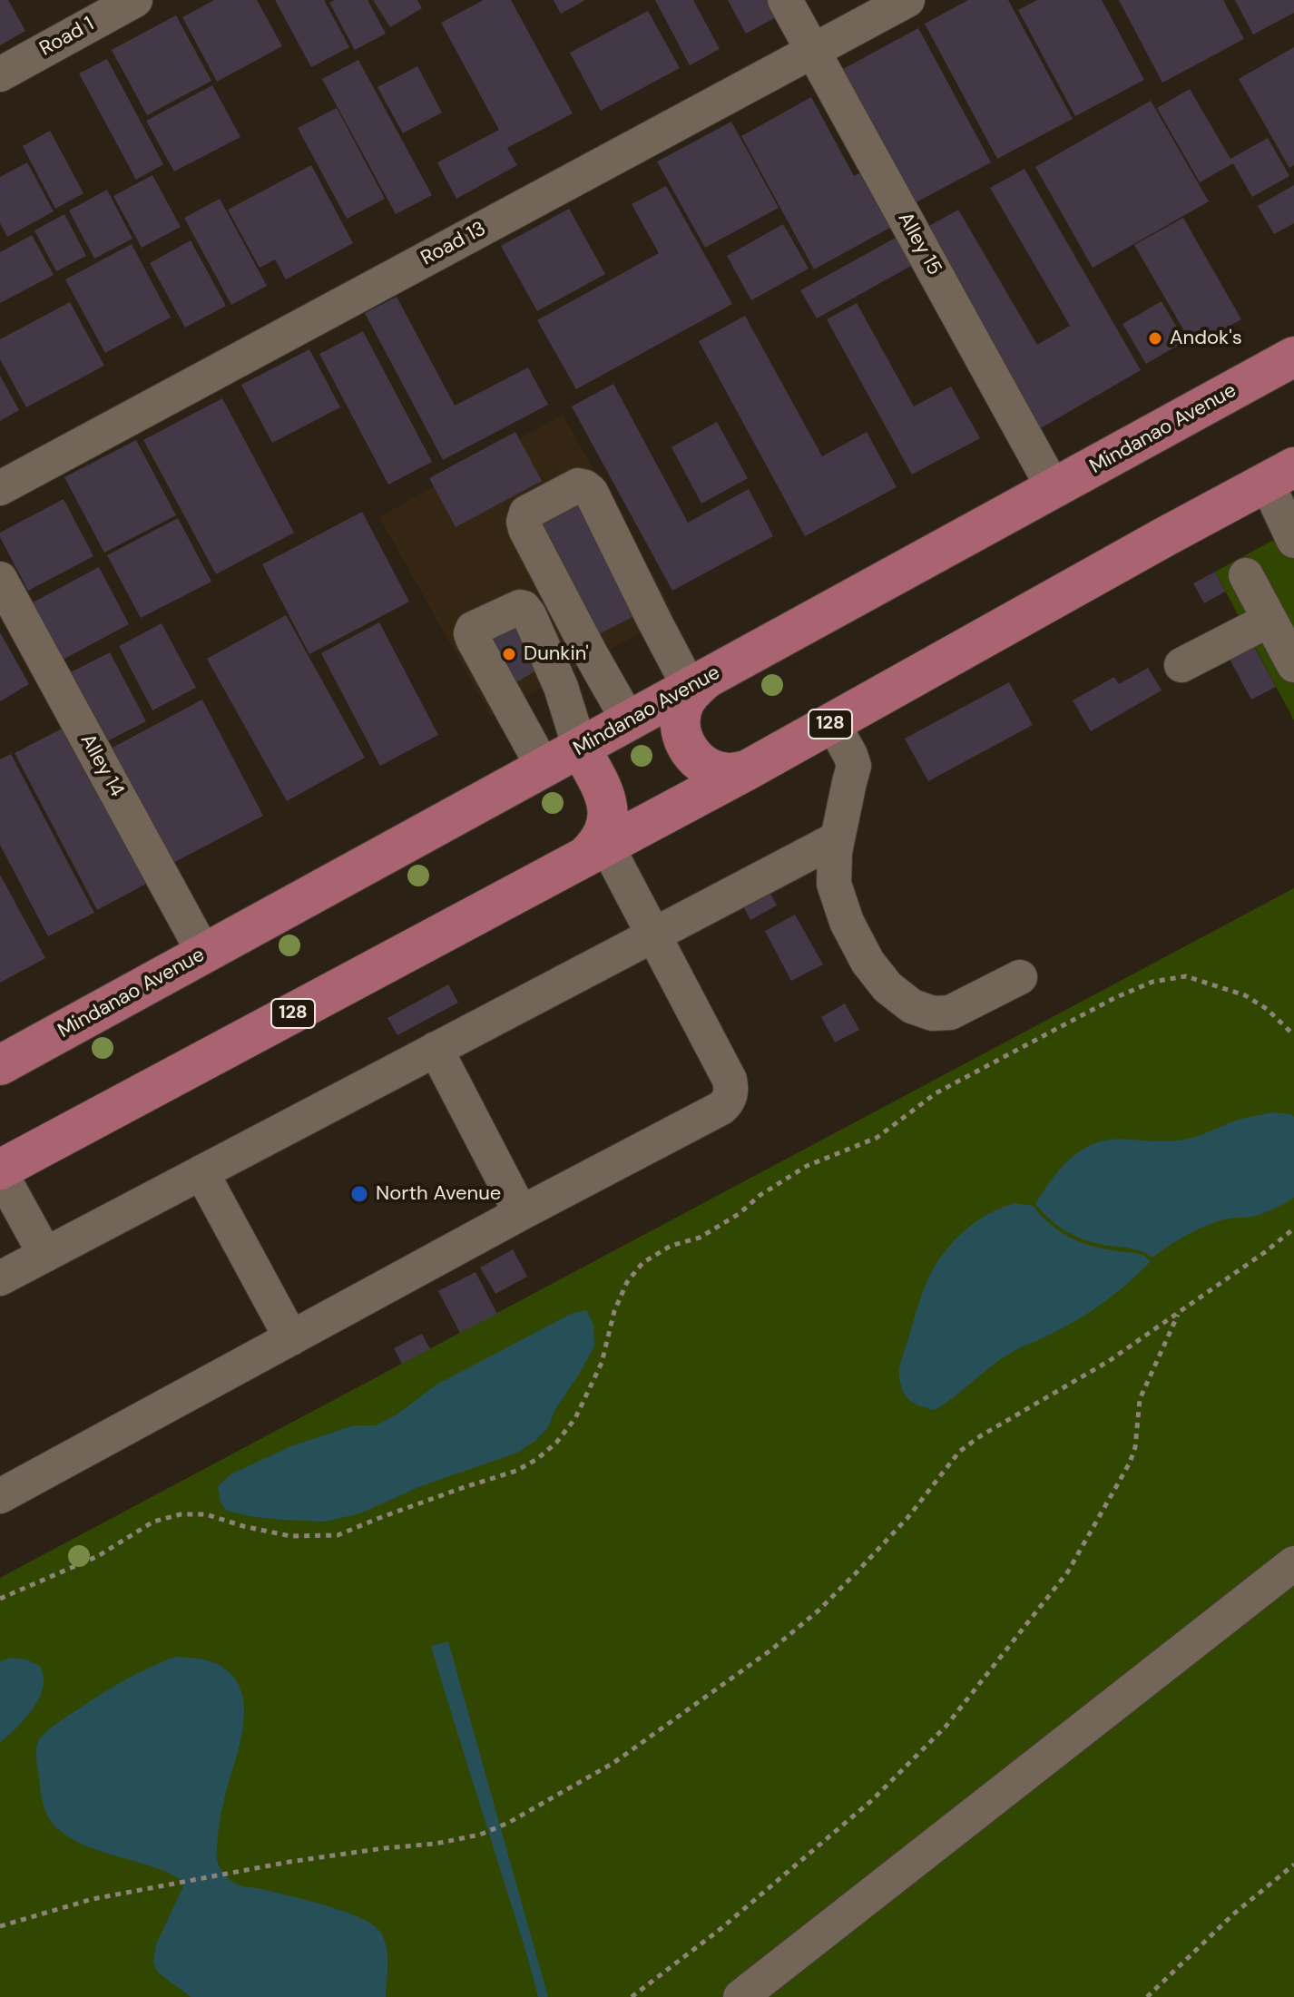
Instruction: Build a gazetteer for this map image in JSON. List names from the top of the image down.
{
  "streets": {
    "main road": ["Mindanao Avenue", "128"],
    "street": [
      "Road 1",
      "Road 13",
      "Alley 15",
      "Alley 14"
    ]
  },
  "crossings": [
    ["Road 13", "Alley 15"],
    ["Alley 15", "Mindanao Avenue"],
    ["Mindanao Avenue", "Alley 14"]
  ],
  "places": ["Andok's", "Dunkin'", "North Avenue"]
}
